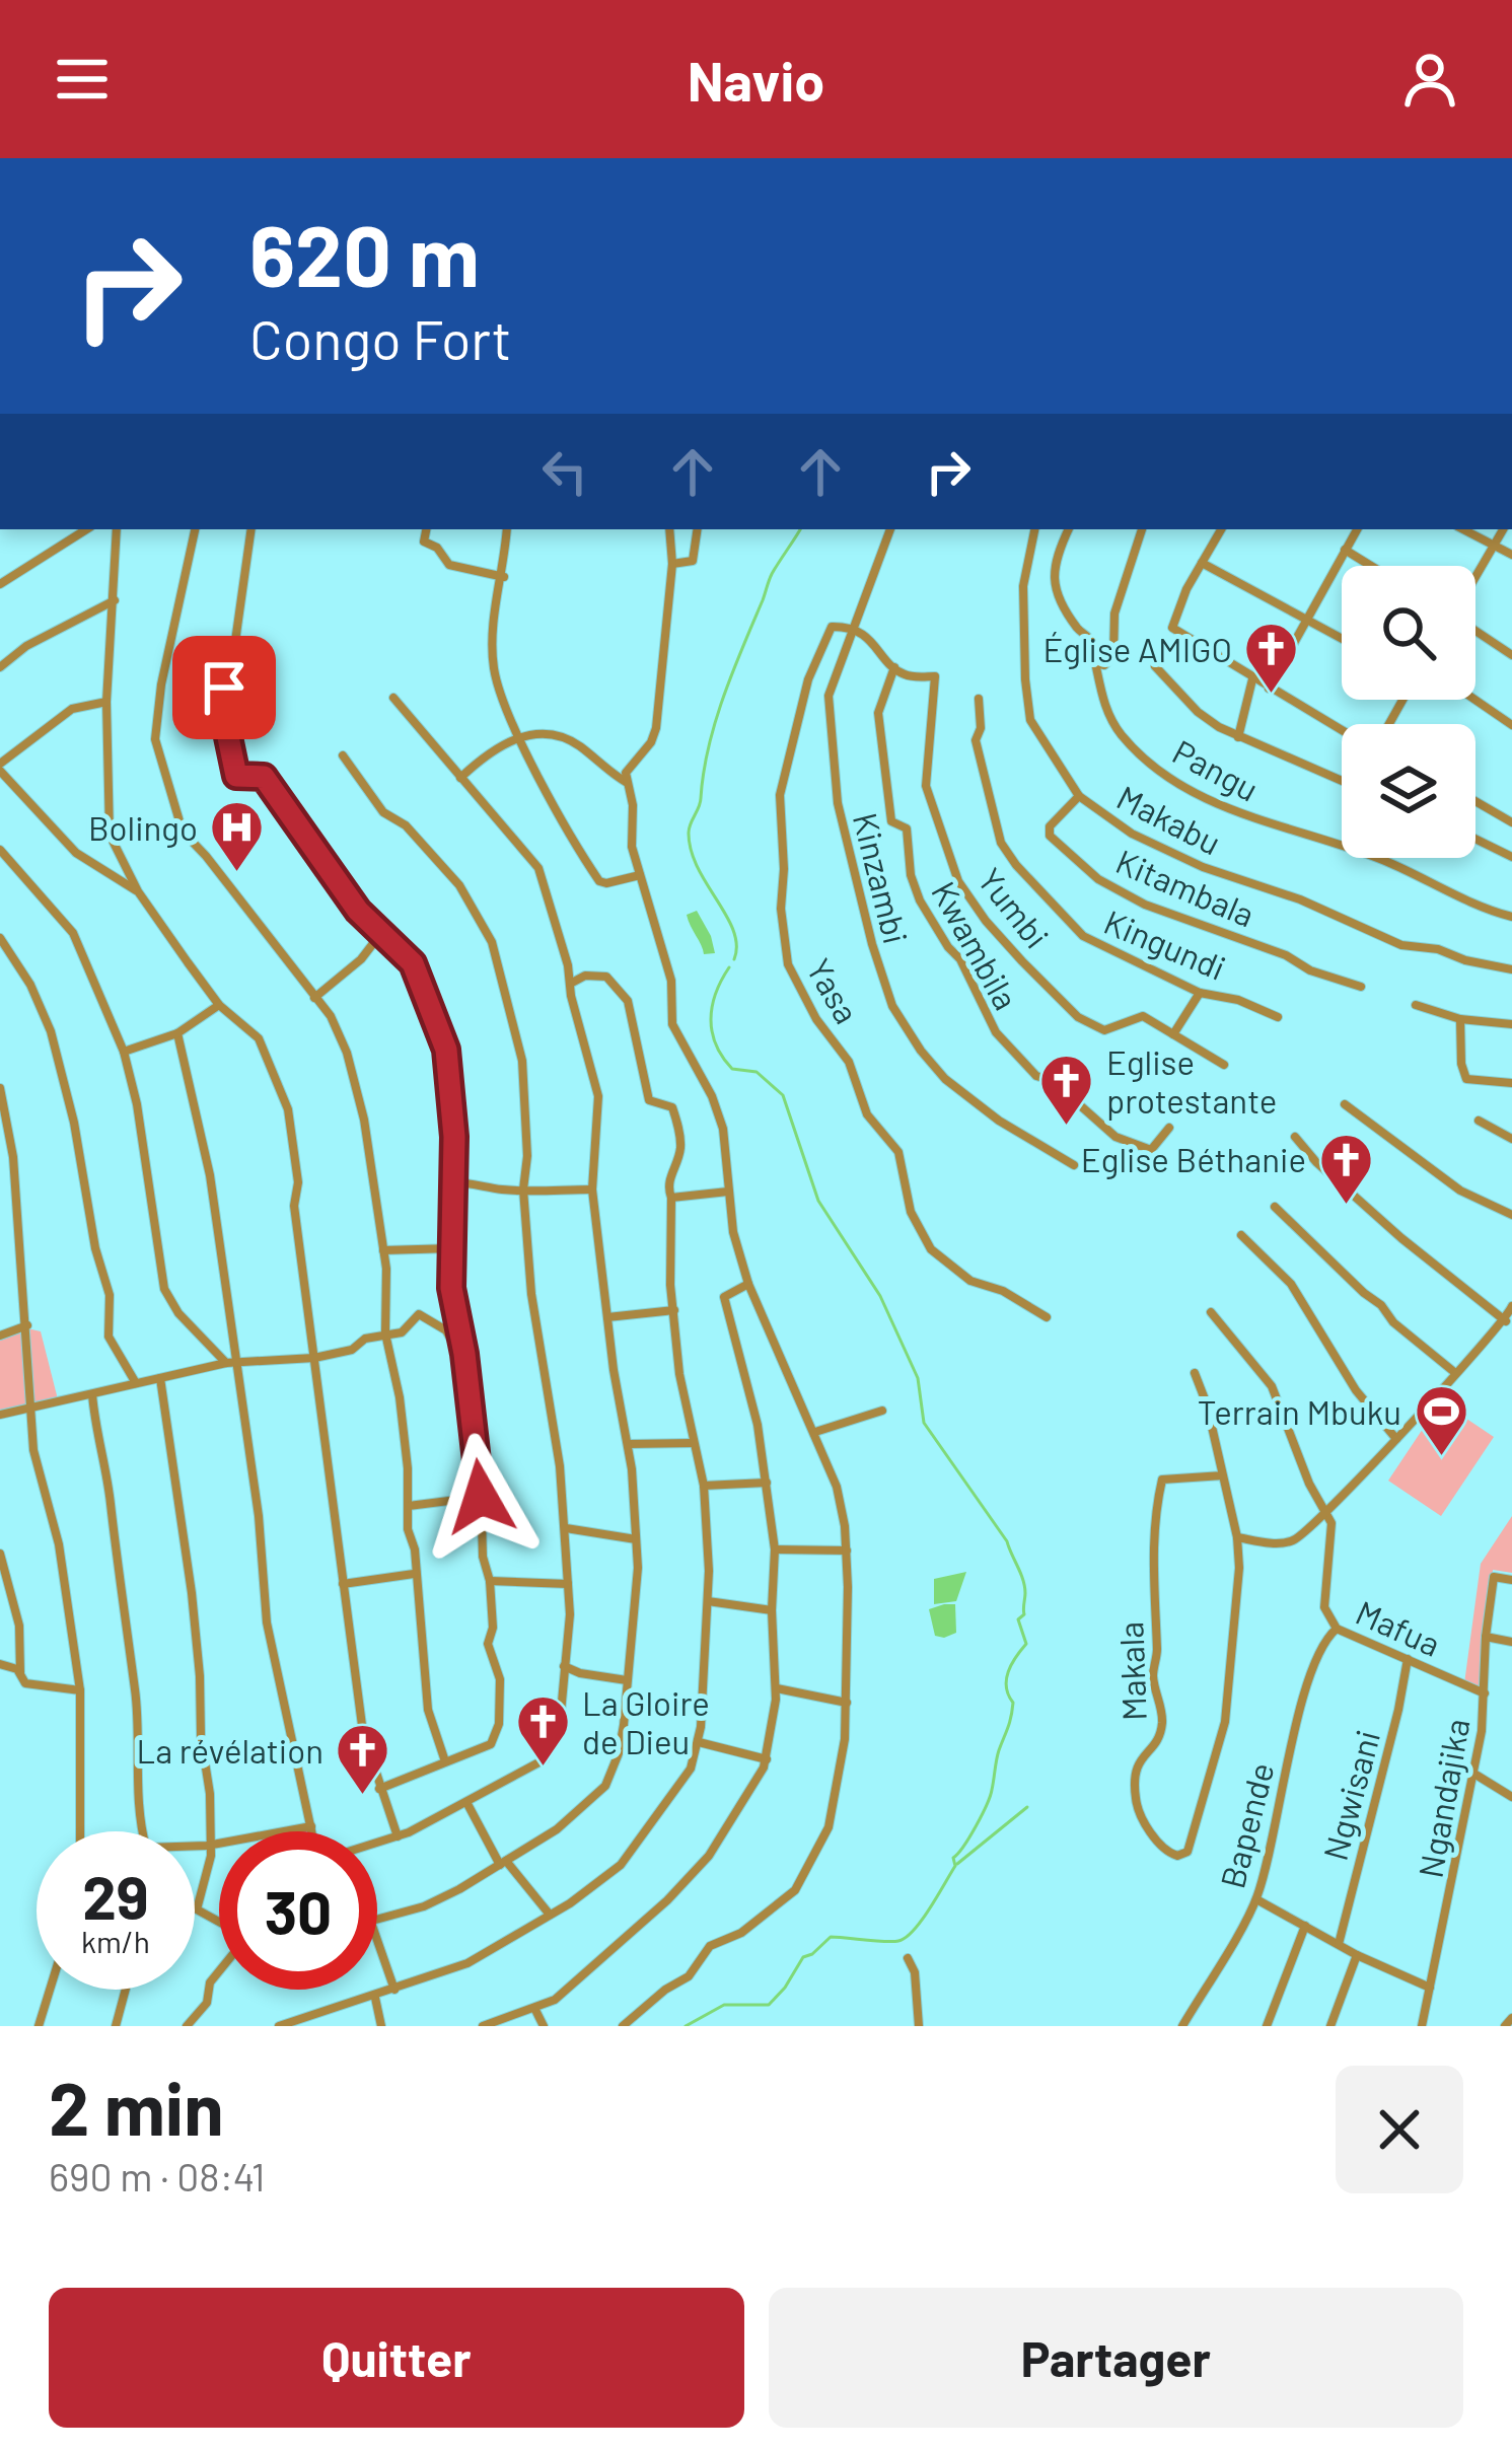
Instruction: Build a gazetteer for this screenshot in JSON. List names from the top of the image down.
{
  "streets": {
    "street": [
      "Pangu",
      "Makabu",
      "Kinzambi",
      "Kitambala",
      "Yumbi",
      "Kingundi",
      "Kwambila",
      "Yasa",
      "Mafua",
      "Makala",
      "Ngwisani",
      "Ngandajika",
      "Bapende"
    ]
  },
  "crossings": [
    ["Makabu", "Kitambala"],
    ["Kinzambi", "Yumbi"],
    ["Kinzambi", "Yasa"],
    ["Yumbi", "Kwambila"],
    ["Yumbi", "Yasa"],
    ["Mafua", "Ngwisani"],
    ["Mafua", "Ngandajika"],
    ["Mafua", "Bapende"]
  ],
  "places": {
    "church": [
      "Église AMIGO",
      "Eglise protestante",
      "Eglise Béthanie",
      "La Gloire de Dieu",
      "La révélation"
    ],
    "hospital": ["Bolingo"],
    "sports": ["Terrain Mbuku"]
  },
  "page": {
    "header": "Navio",
    "turn": ["620 m", "Congo Fort"],
    "speed": "29 km/h",
    "limit": "30",
    "heading": ["2 min", "690 m · 08:41"],
    "buttons": ["Quitter", "Partager"]
  }
}
